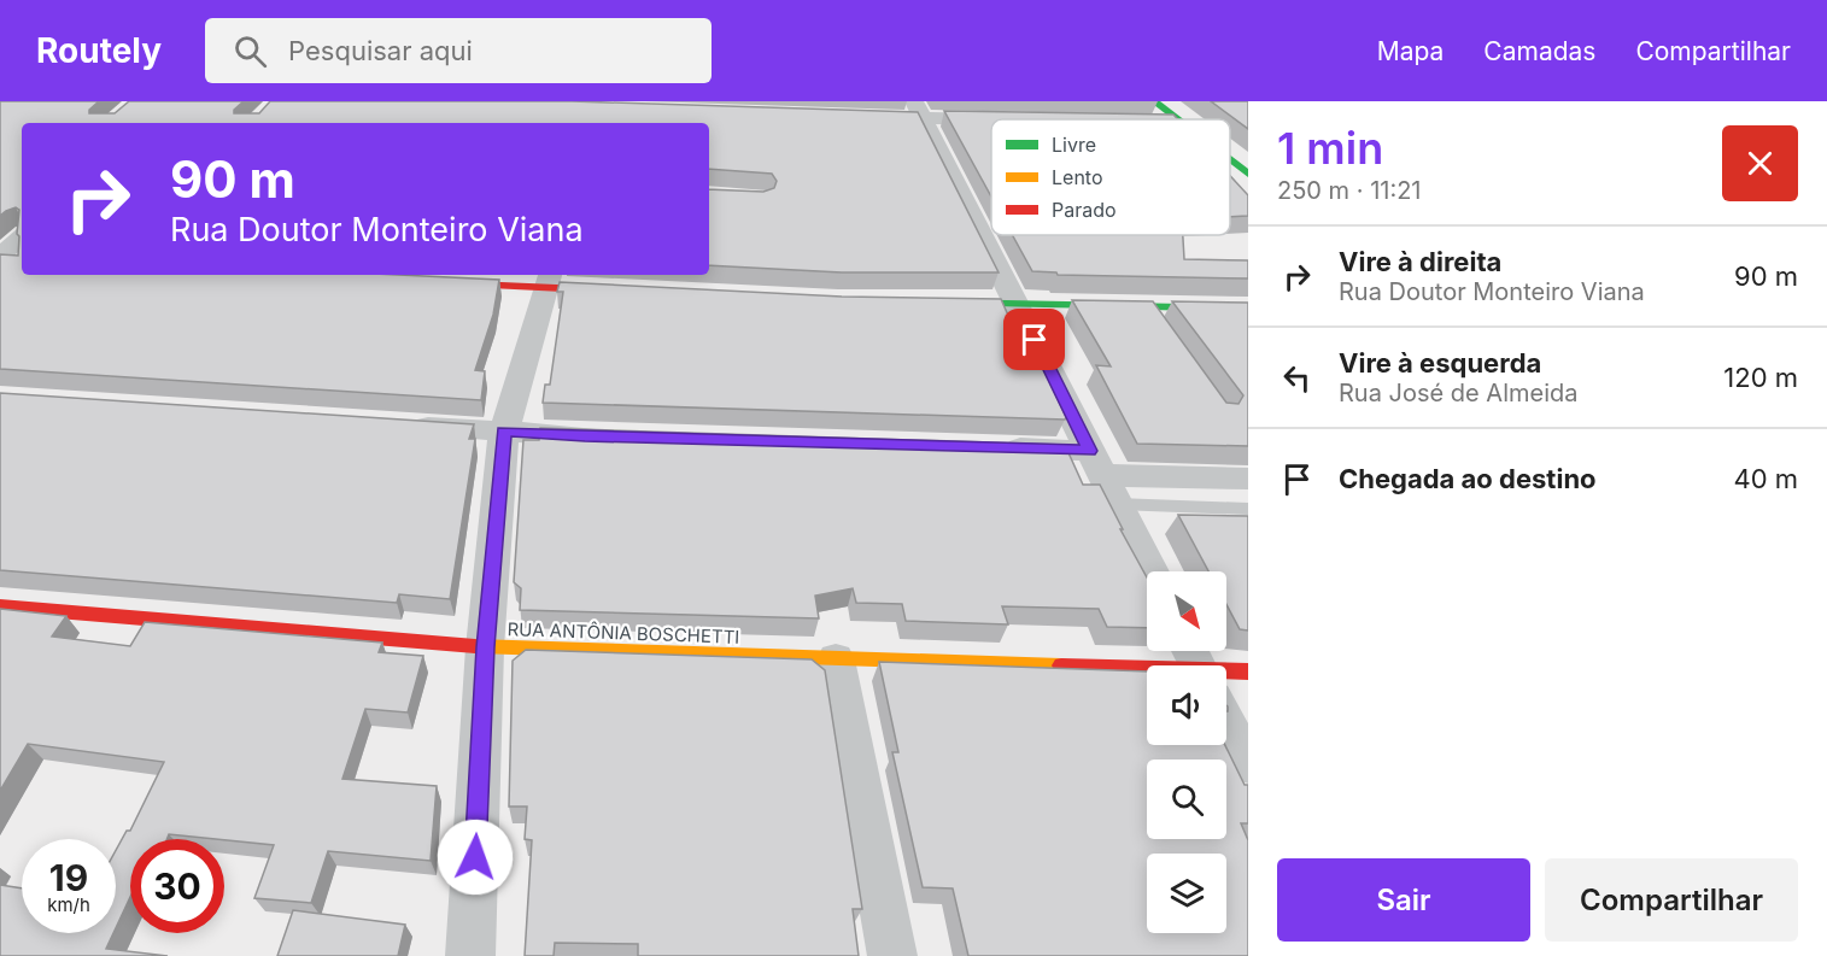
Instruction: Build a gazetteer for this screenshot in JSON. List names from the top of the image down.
{
  "streets": {
    "street": ["RUA ANTÔNIA BOSCHETTI"]
  },
  "legend": ["Livre", "Lento", "Parado"],
  "north": "bottom right",
  "page": {
    "header": "Routely",
    "search": "Pesquisar aqui",
    "nav": ["Mapa", "Camadas", "Compartilhar"],
    "heading": ["1 min", "250 m · 11:21"],
    "turn": ["90 m", "Rua Doutor Monteiro Viana"],
    "list": [
      {
        "name": "Vire à direita",
        "note": "Rua Doutor Monteiro Viana",
        "value": "90 m"
      },
      {
        "name": "Vire à esquerda",
        "note": "Rua José de Almeida",
        "value": "120 m"
      },
      {
        "name": "Chegada ao destino",
        "value": "40 m"
      }
    ],
    "speed": "19 km/h",
    "limit": "30",
    "buttons": ["Sair", "Compartilhar"]
  }
}
